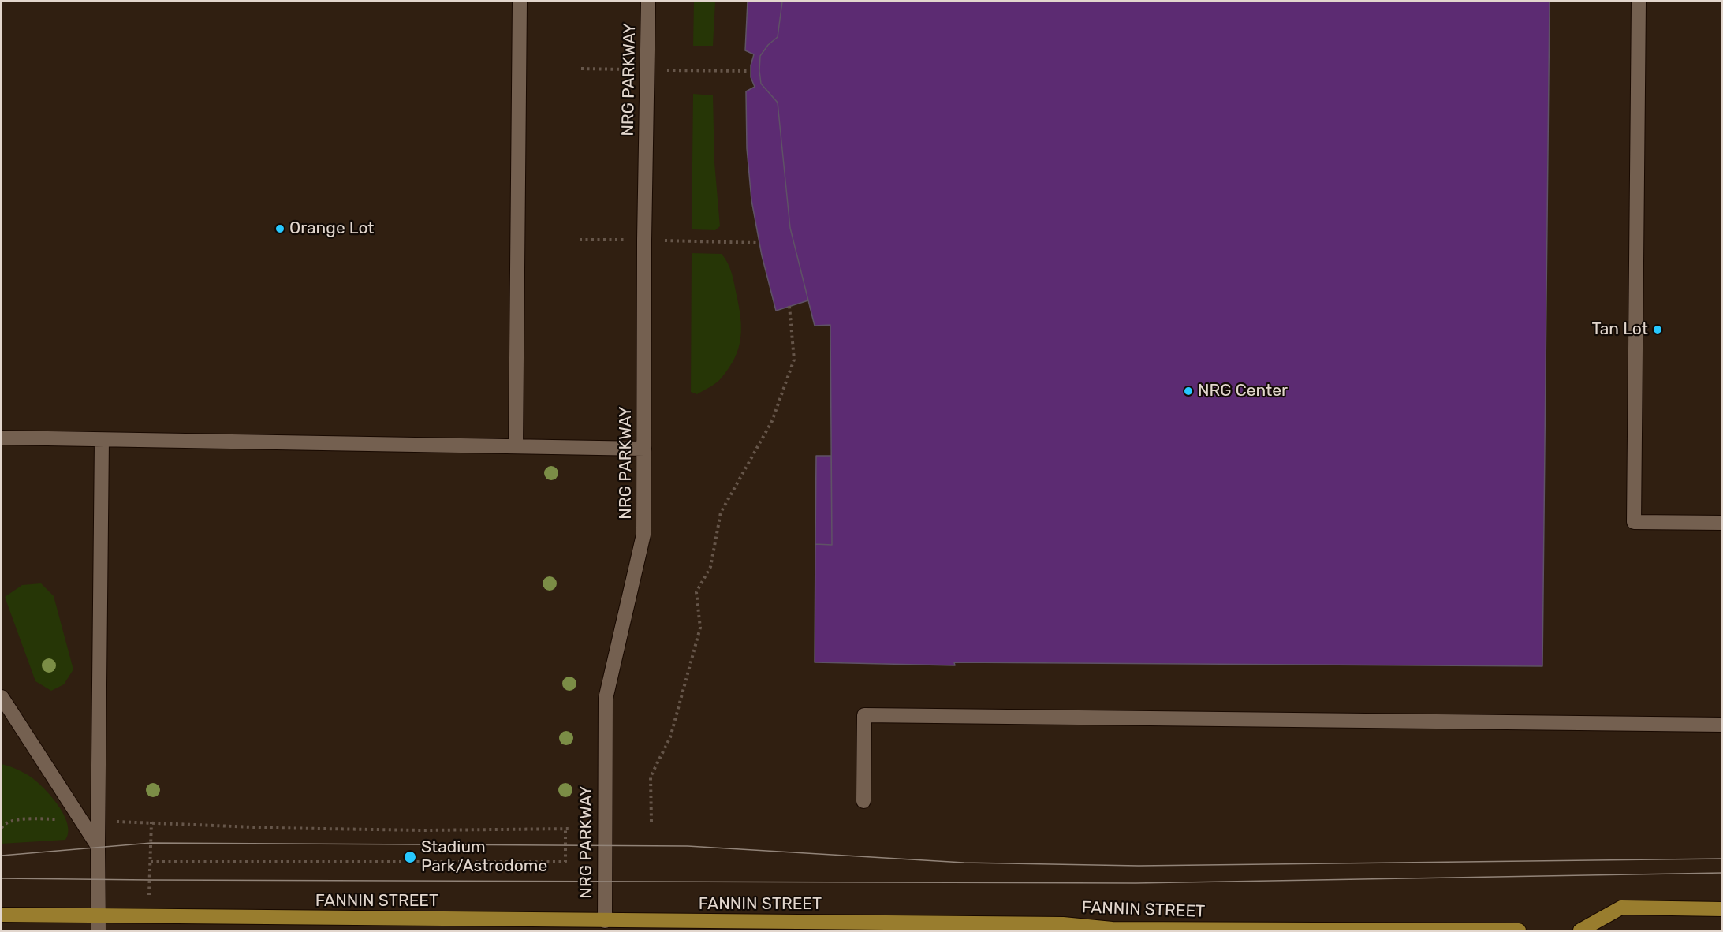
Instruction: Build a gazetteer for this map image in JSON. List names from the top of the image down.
{
  "streets": {
    "main road": ["FANNIN STREET"],
    "lane": ["NRG PARKWAY"]
  },
  "crossings": [
    ["NRG PARKWAY", "FANNIN STREET"]
  ],
  "places": [
    "Orange Lot",
    "Tan Lot",
    "NRG Center",
    "Stadium Park/Astrodome"
  ]
}
